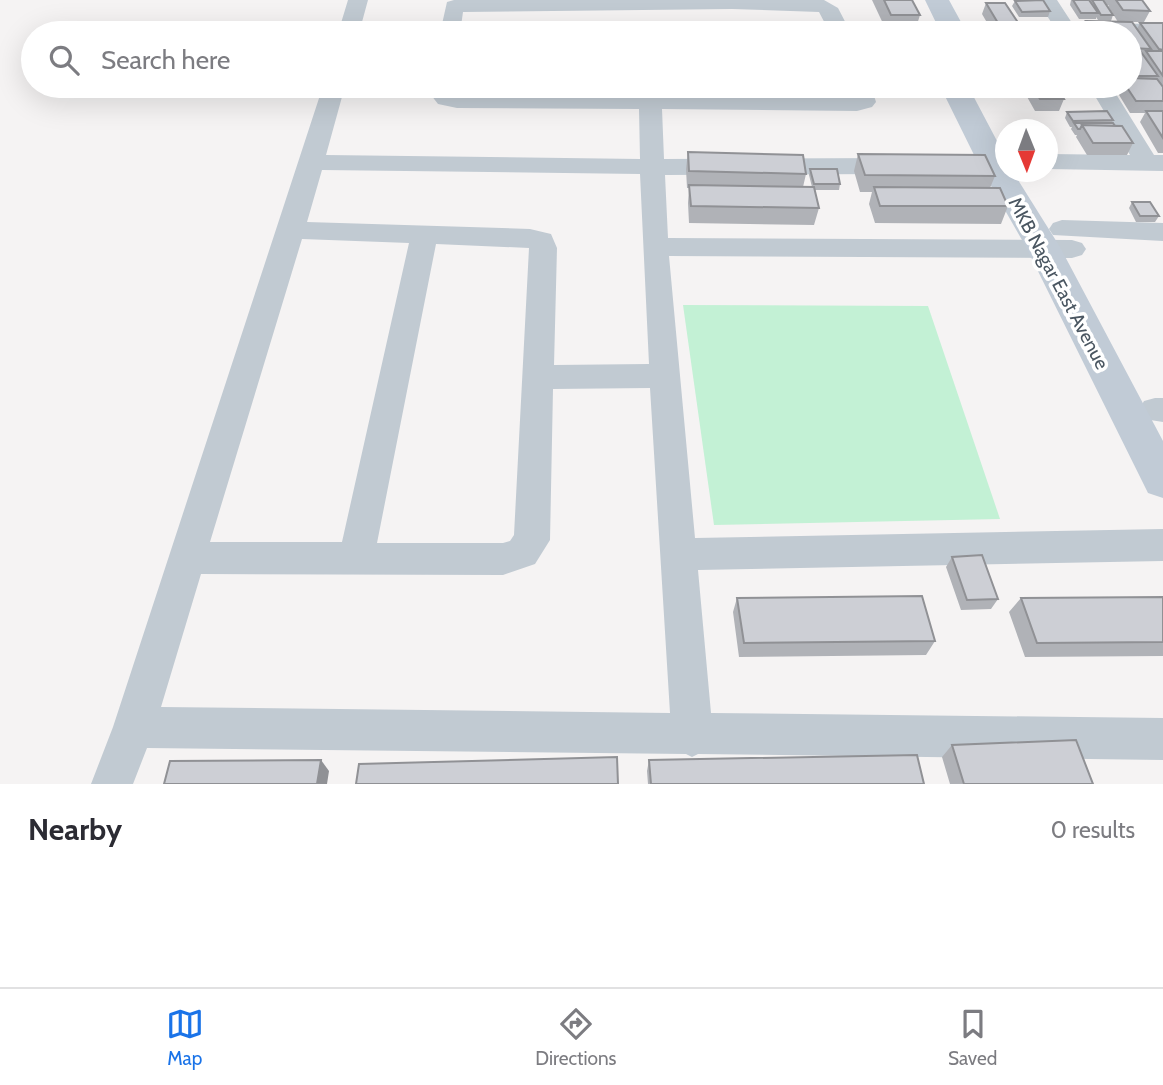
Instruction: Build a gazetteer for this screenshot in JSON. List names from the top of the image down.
{
  "streets": {
    "main road": ["MKB Nagar East Avenue"]
  },
  "north": "bottom",
  "page": {
    "search": "Search here",
    "heading": ["Nearby", "0 results"],
    "nav": ["Map", "Directions", "Saved"]
  }
}
